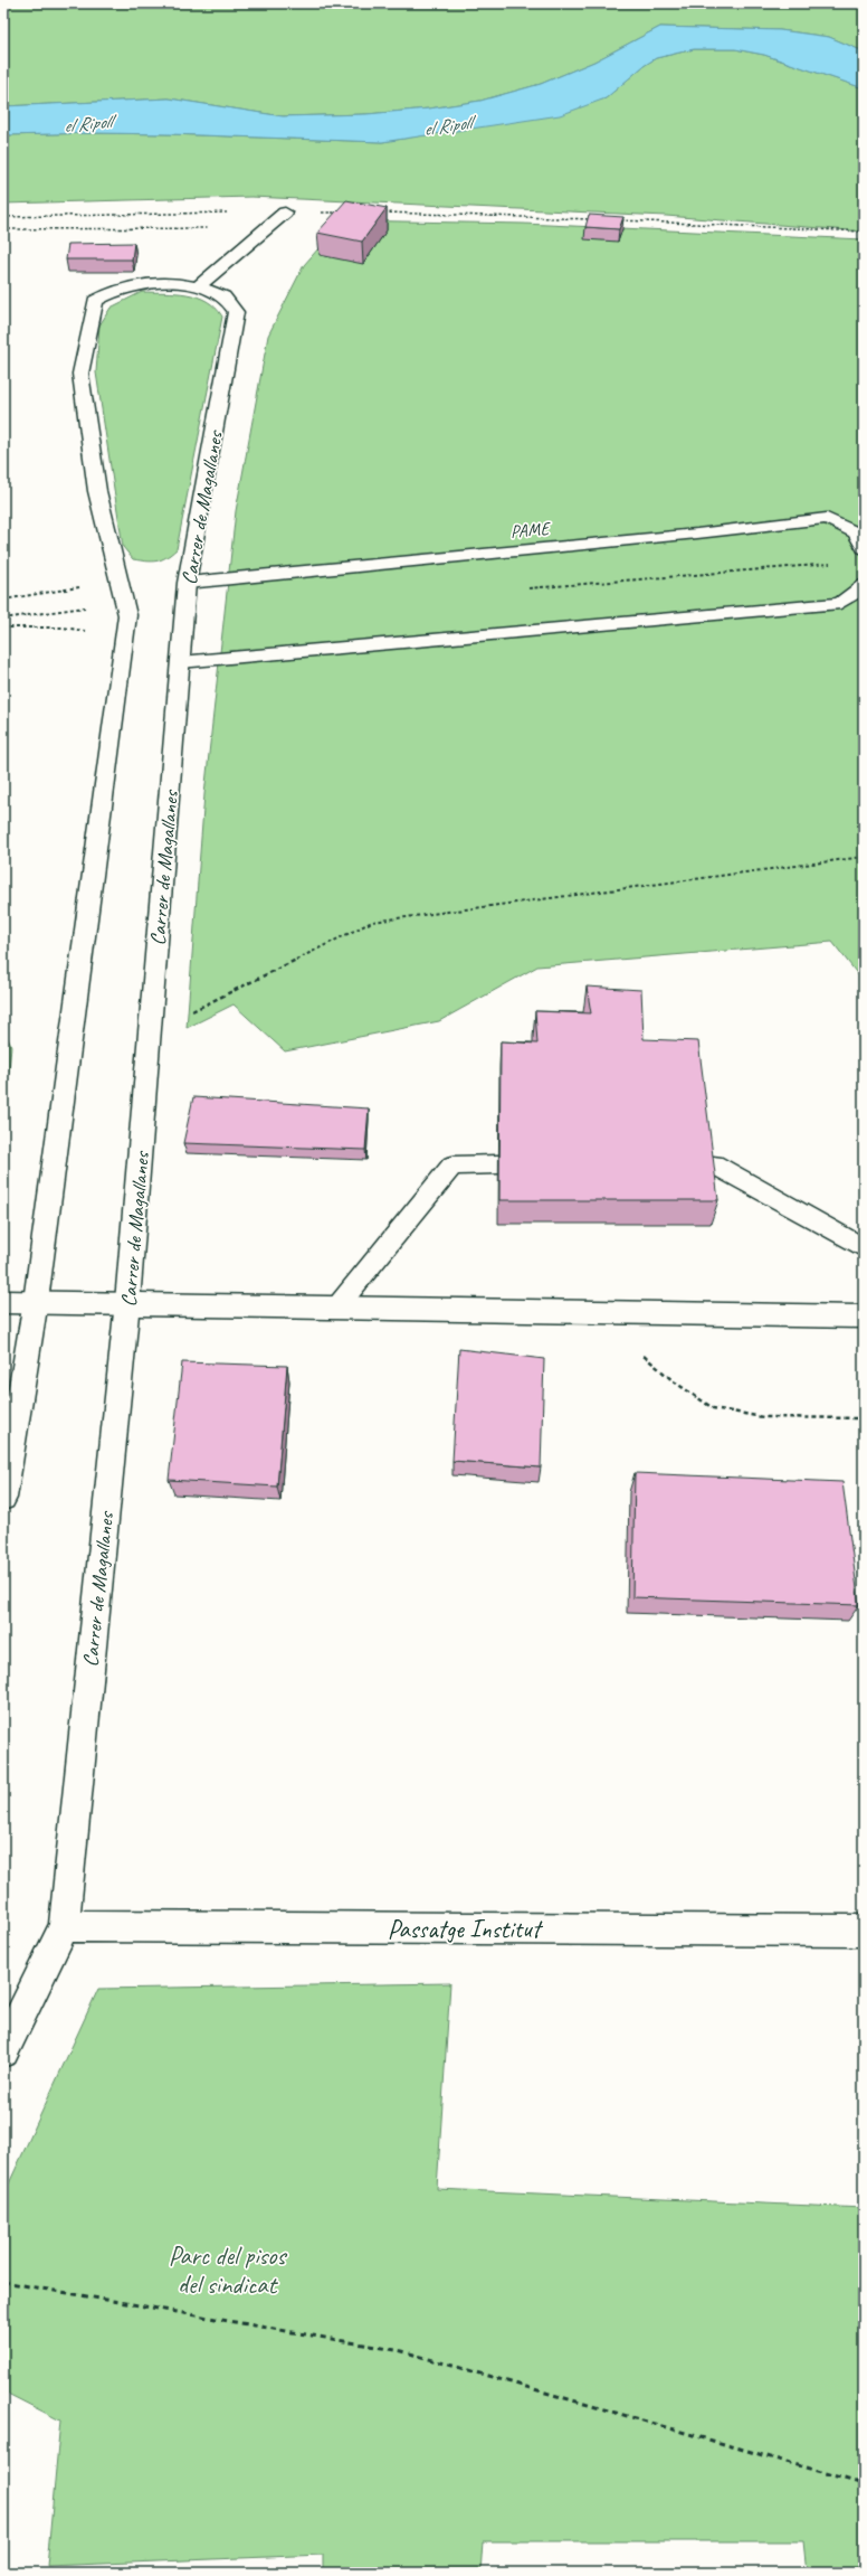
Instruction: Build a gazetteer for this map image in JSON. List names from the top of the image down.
{
  "streets": {
    "street": ["Carrer de Magallanes", "Passatge Institut"],
    "lane": ["PAME"]
  },
  "crossings": [
    ["Carrer de Magallanes", "PAME"],
    ["Carrer de Magallanes", "Passatge Institut"]
  ],
  "water": ["el Ripoll"],
  "parks": ["Parc del pisos del sindicat"]
}
